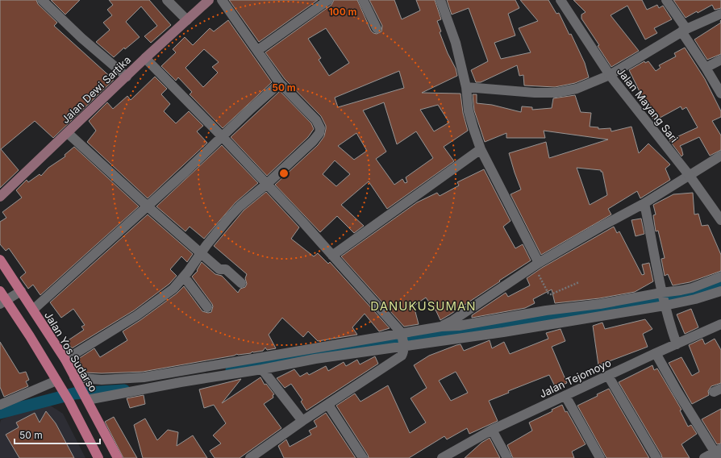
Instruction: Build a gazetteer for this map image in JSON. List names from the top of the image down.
{
  "streets": {
    "main road": ["Jalan Dewi Sartika", "Jalan Yos Sudarso"],
    "street": ["Jalan Mayang Sari", "Jalan Tejomoyo"]
  },
  "districts": ["DANUKUSUMAN"],
  "scale_bar": "50 m",
  "rings": ["100 m", "50 m"]
}
